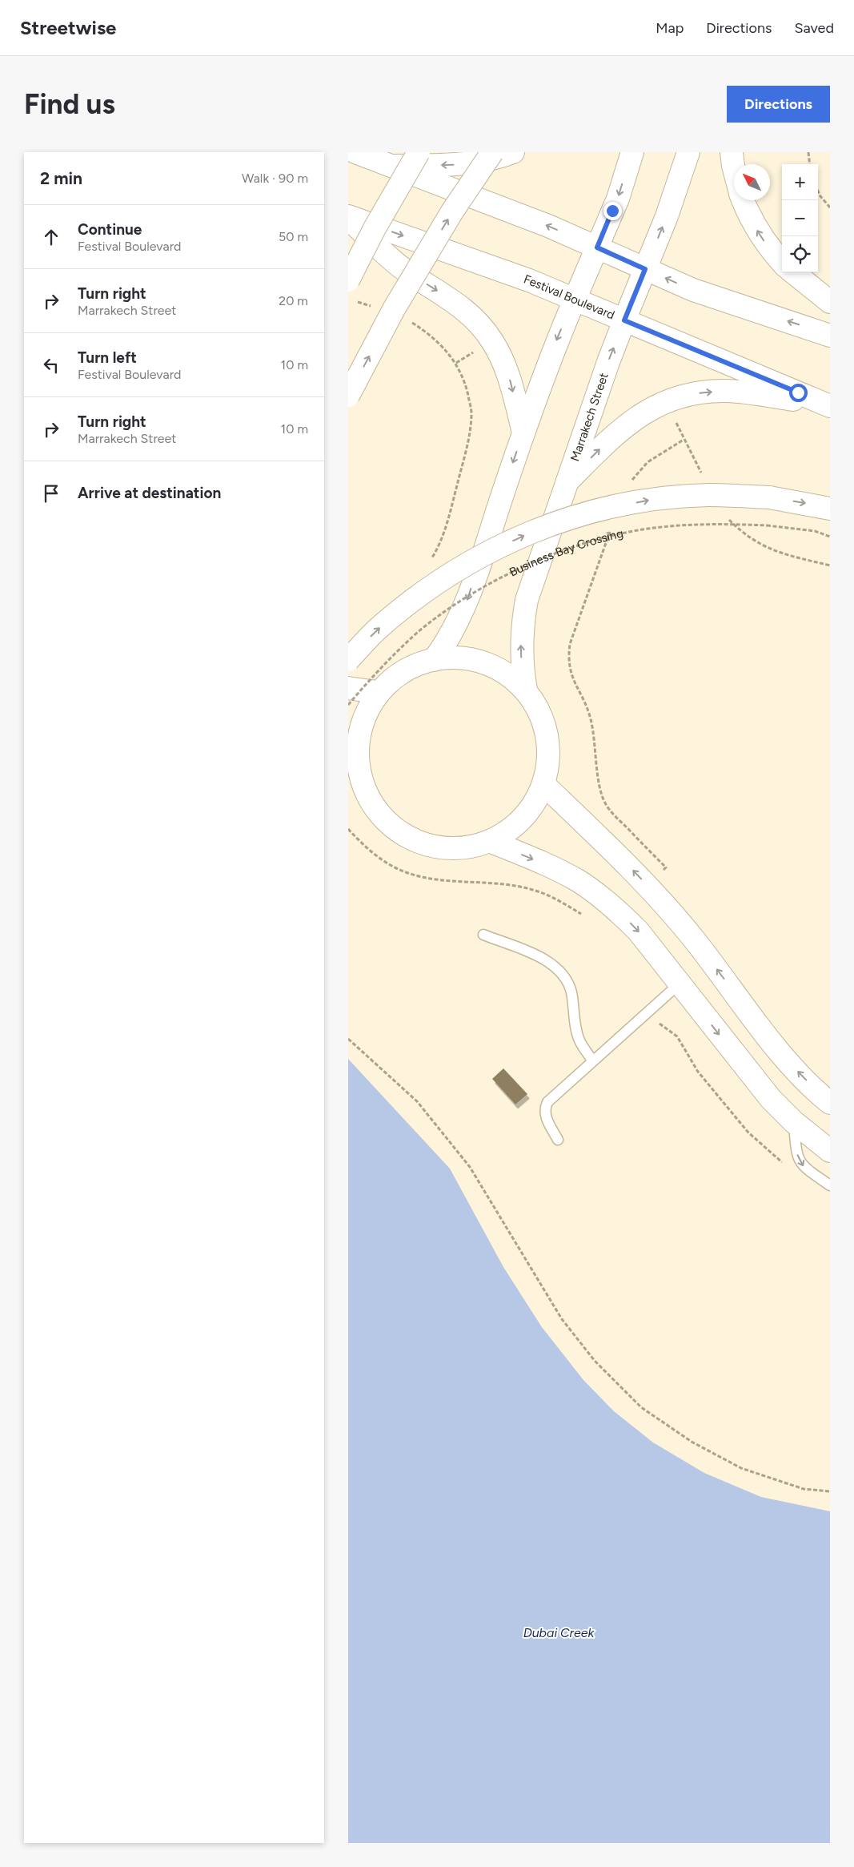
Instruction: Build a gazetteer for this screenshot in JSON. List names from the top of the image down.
{
  "streets": {
    "main road": ["Festival Boulevard", "Marrakech Street"],
    "path": ["Business Bay Crossing"]
  },
  "crossings": [
    ["Festival Boulevard", "Marrakech Street"]
  ],
  "water": ["Dubai Creek"],
  "north": "top left",
  "page": {
    "header": "Streetwise",
    "nav": ["Map", "Directions", "Saved"],
    "buttons": "Directions",
    "title": "Find us",
    "heading": ["2 min", "Walk · 90 m"],
    "map_buttons": ["+", "−"],
    "list": [
      ["Continue", "Festival Boulevard", "50 m"],
      ["Turn right", "Marrakech Street", "20 m"],
      ["Turn left", "Festival Boulevard", "10 m"],
      ["Turn right", "Marrakech Street", "10 m"],
      "Arrive at destination"
    ]
  }
}
